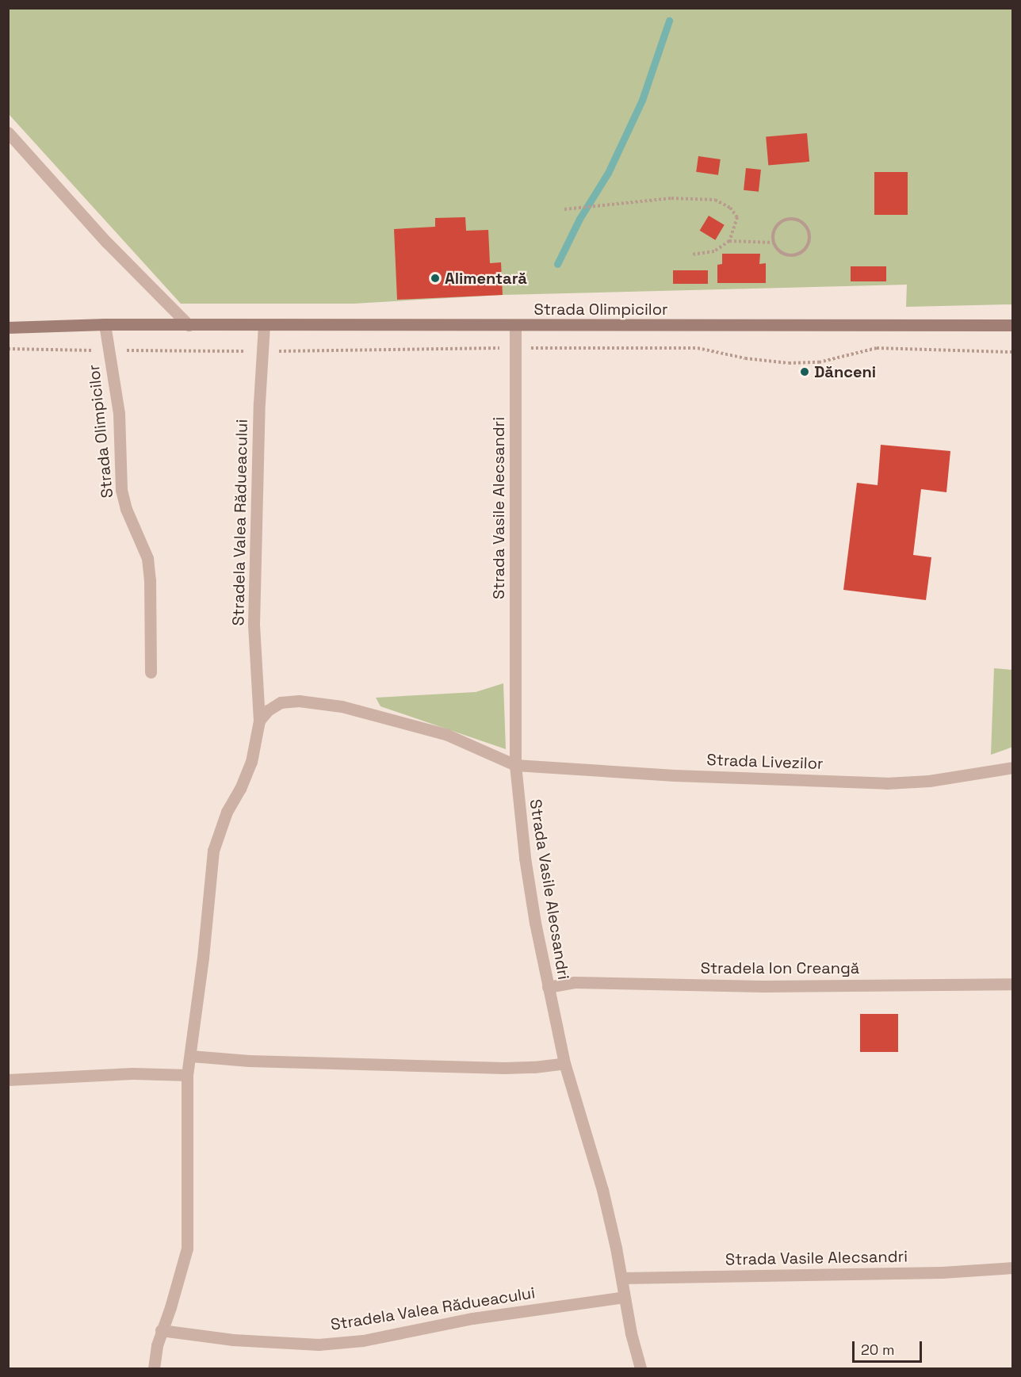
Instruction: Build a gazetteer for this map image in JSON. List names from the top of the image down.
{
  "streets": {
    "main road": ["Strada Olimpicilor"],
    "street": [
      "Strada Vasile Alecsandri",
      "Stradela Valea Rădueacului",
      "Strada Livezilor",
      "Stradela Ion Creangă"
    ]
  },
  "crossings": [
    ["Strada Olimpicilor", "Strada Vasile Alecsandri"],
    ["Strada Olimpicilor", "Stradela Valea Rădueacului"],
    ["Strada Vasile Alecsandri", "Stradela Valea Rădueacului"],
    ["Strada Vasile Alecsandri", "Strada Livezilor"],
    ["Strada Vasile Alecsandri", "Stradela Ion Creangă"]
  ],
  "places": ["Alimentară", "Dănceni"],
  "scale_bar": "20 m"
}
